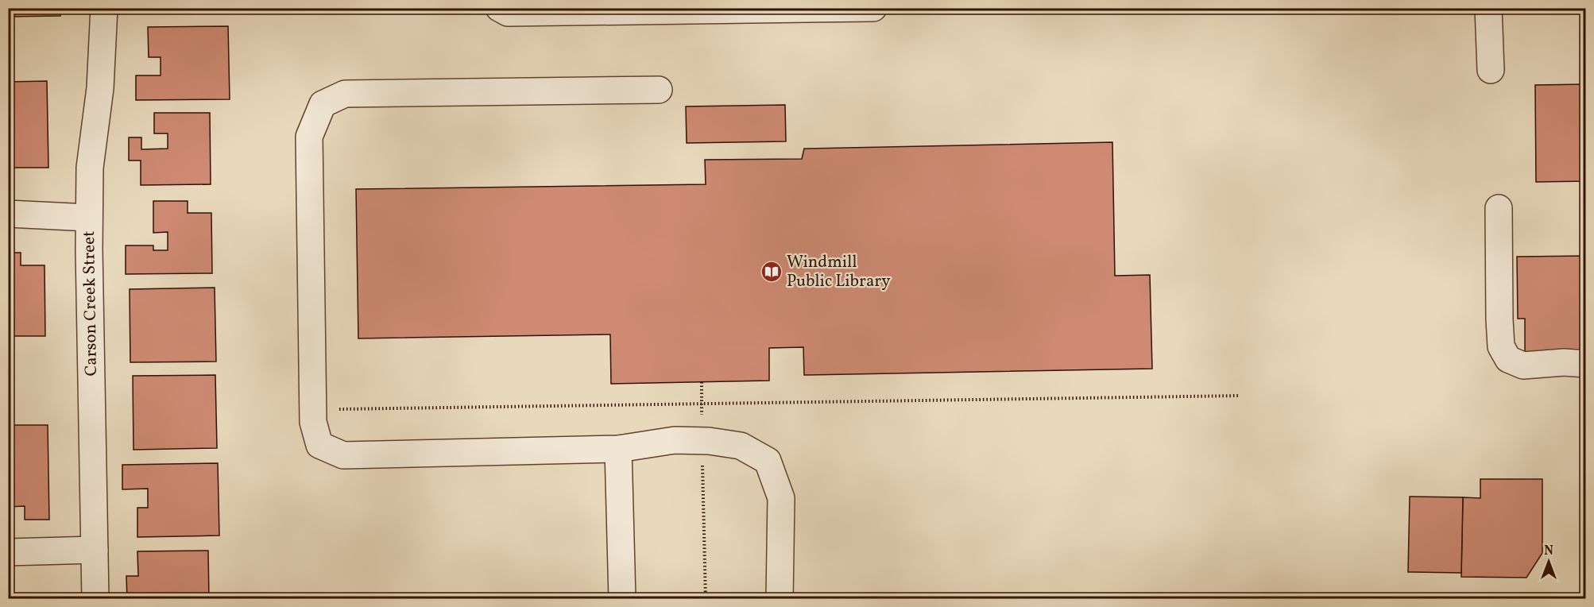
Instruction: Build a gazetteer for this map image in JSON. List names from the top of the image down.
{
  "streets": {
    "street": ["Carson Creek Street"]
  },
  "places": {
    "library": ["Windmill Public Library"]
  },
  "north": "top"
}
